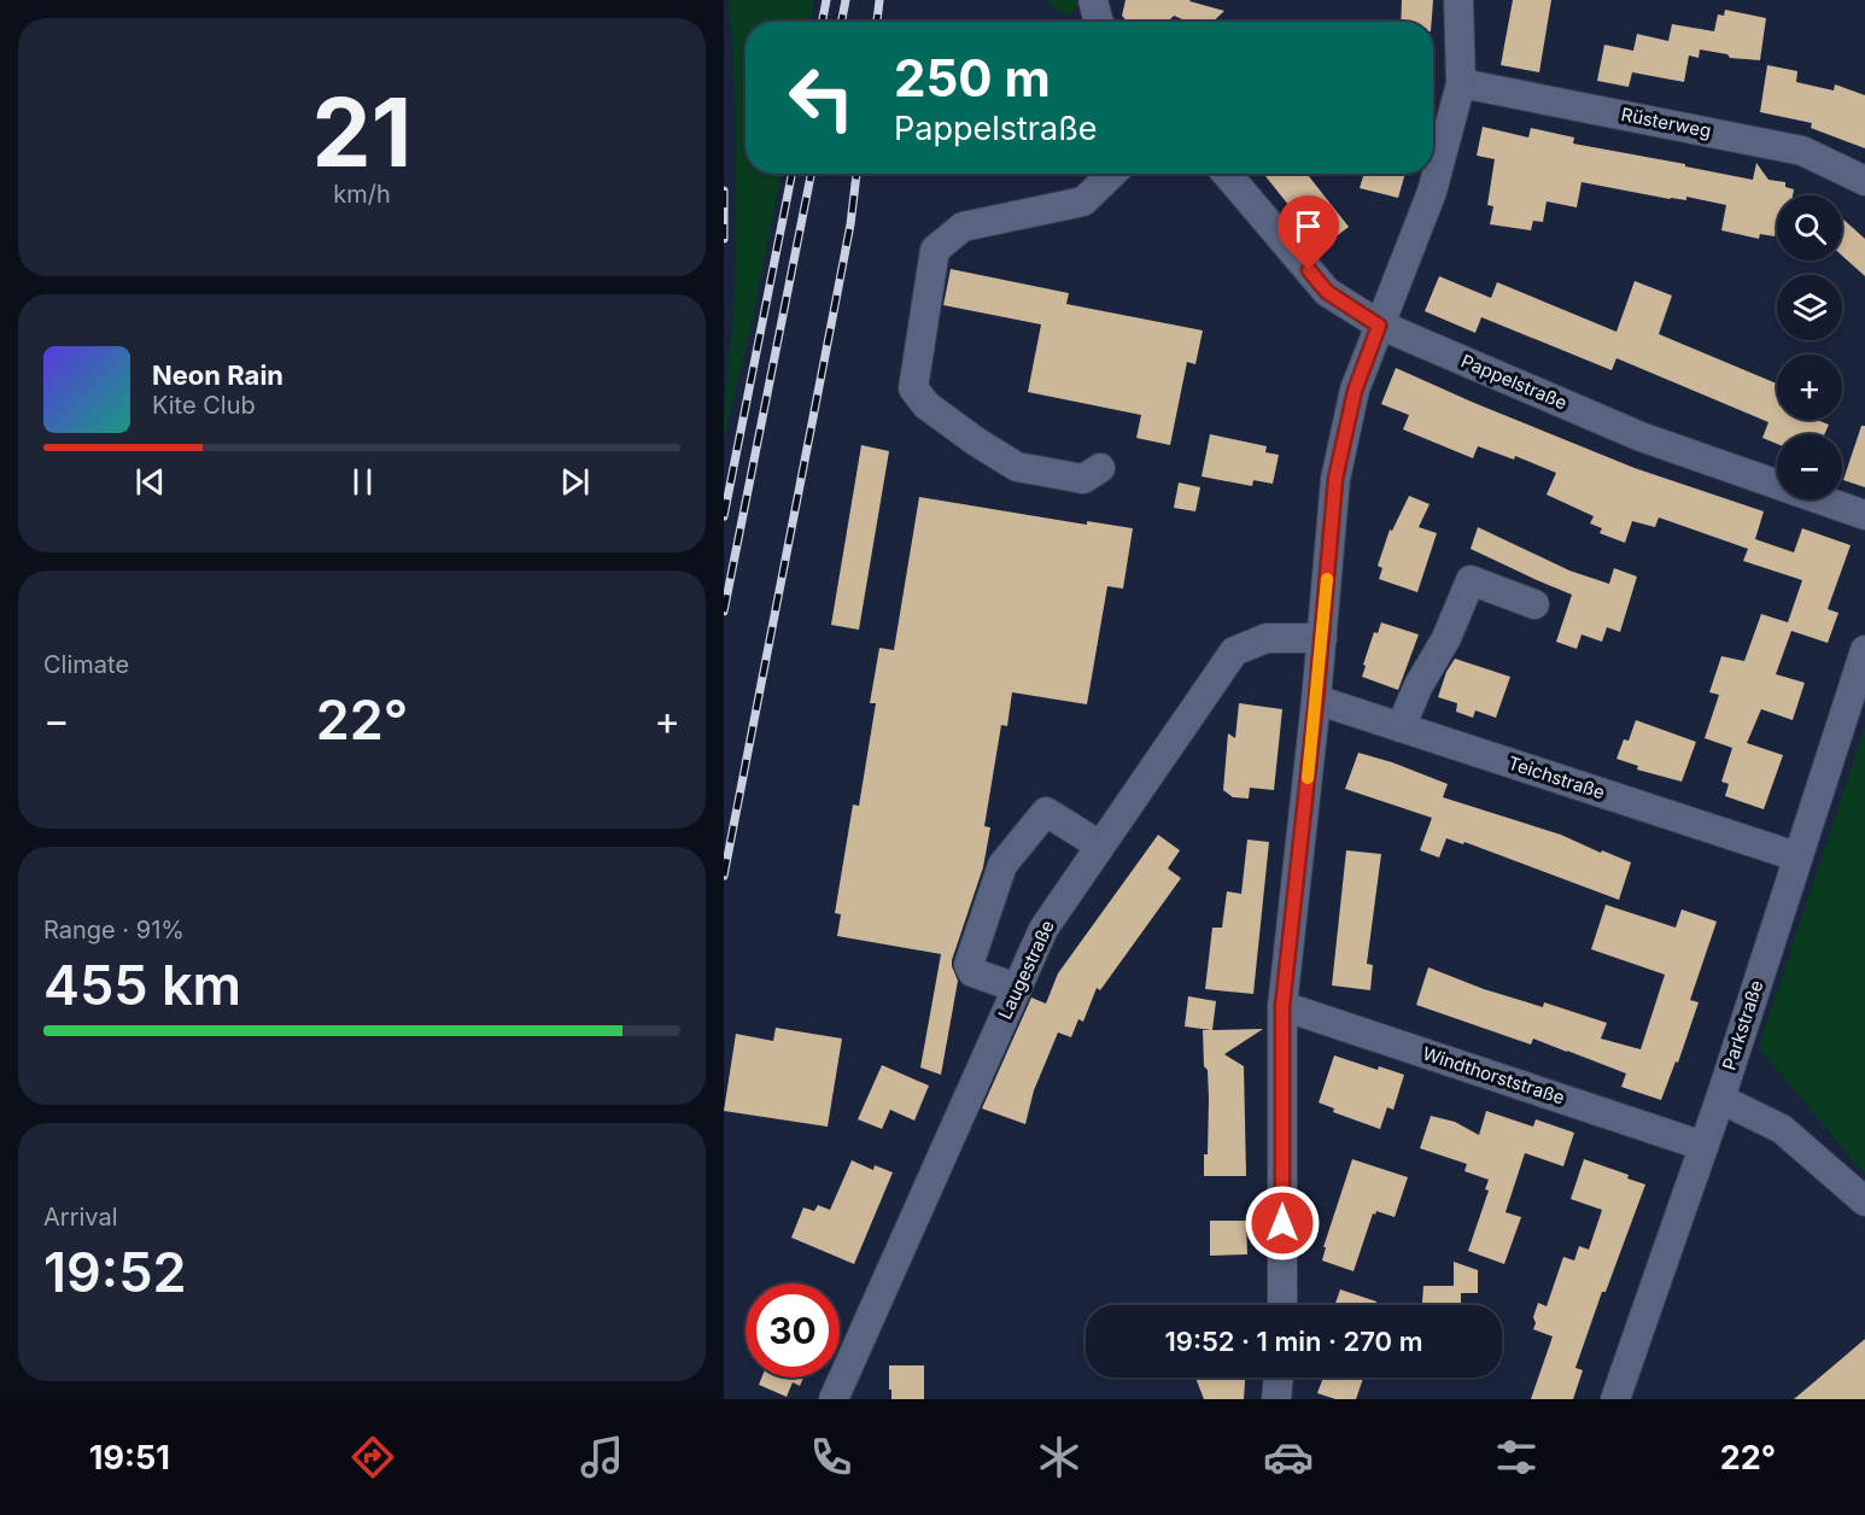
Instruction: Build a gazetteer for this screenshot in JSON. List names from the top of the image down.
{
  "streets": {
    "street": [
      "Rüsterweg",
      "Pappelstraße",
      "Teichstraße",
      "Laugestraße",
      "Parkstraße",
      "Windthorststraße"
    ]
  },
  "crossings": [
    ["Teichstraße", "Parkstraße"],
    ["Parkstraße", "Windthorststraße"]
  ],
  "page": {
    "tile": [
      ["21", "km/h"],
      "Climate",
      ["Range · 91%", "455 km"],
      ["Arrival", "19:52"]
    ],
    "turn": ["250 m", "Pappelstraße"],
    "map_buttons": ["+", "−"],
    "song": ["Neon Rain", "Kite Club"],
    "heat": ["−", "22°", "+"],
    "limit": "30",
    "trip": "19:52 · 1 min · 270 m",
    "tabs": ["19:51", "22°"]
  }
}
